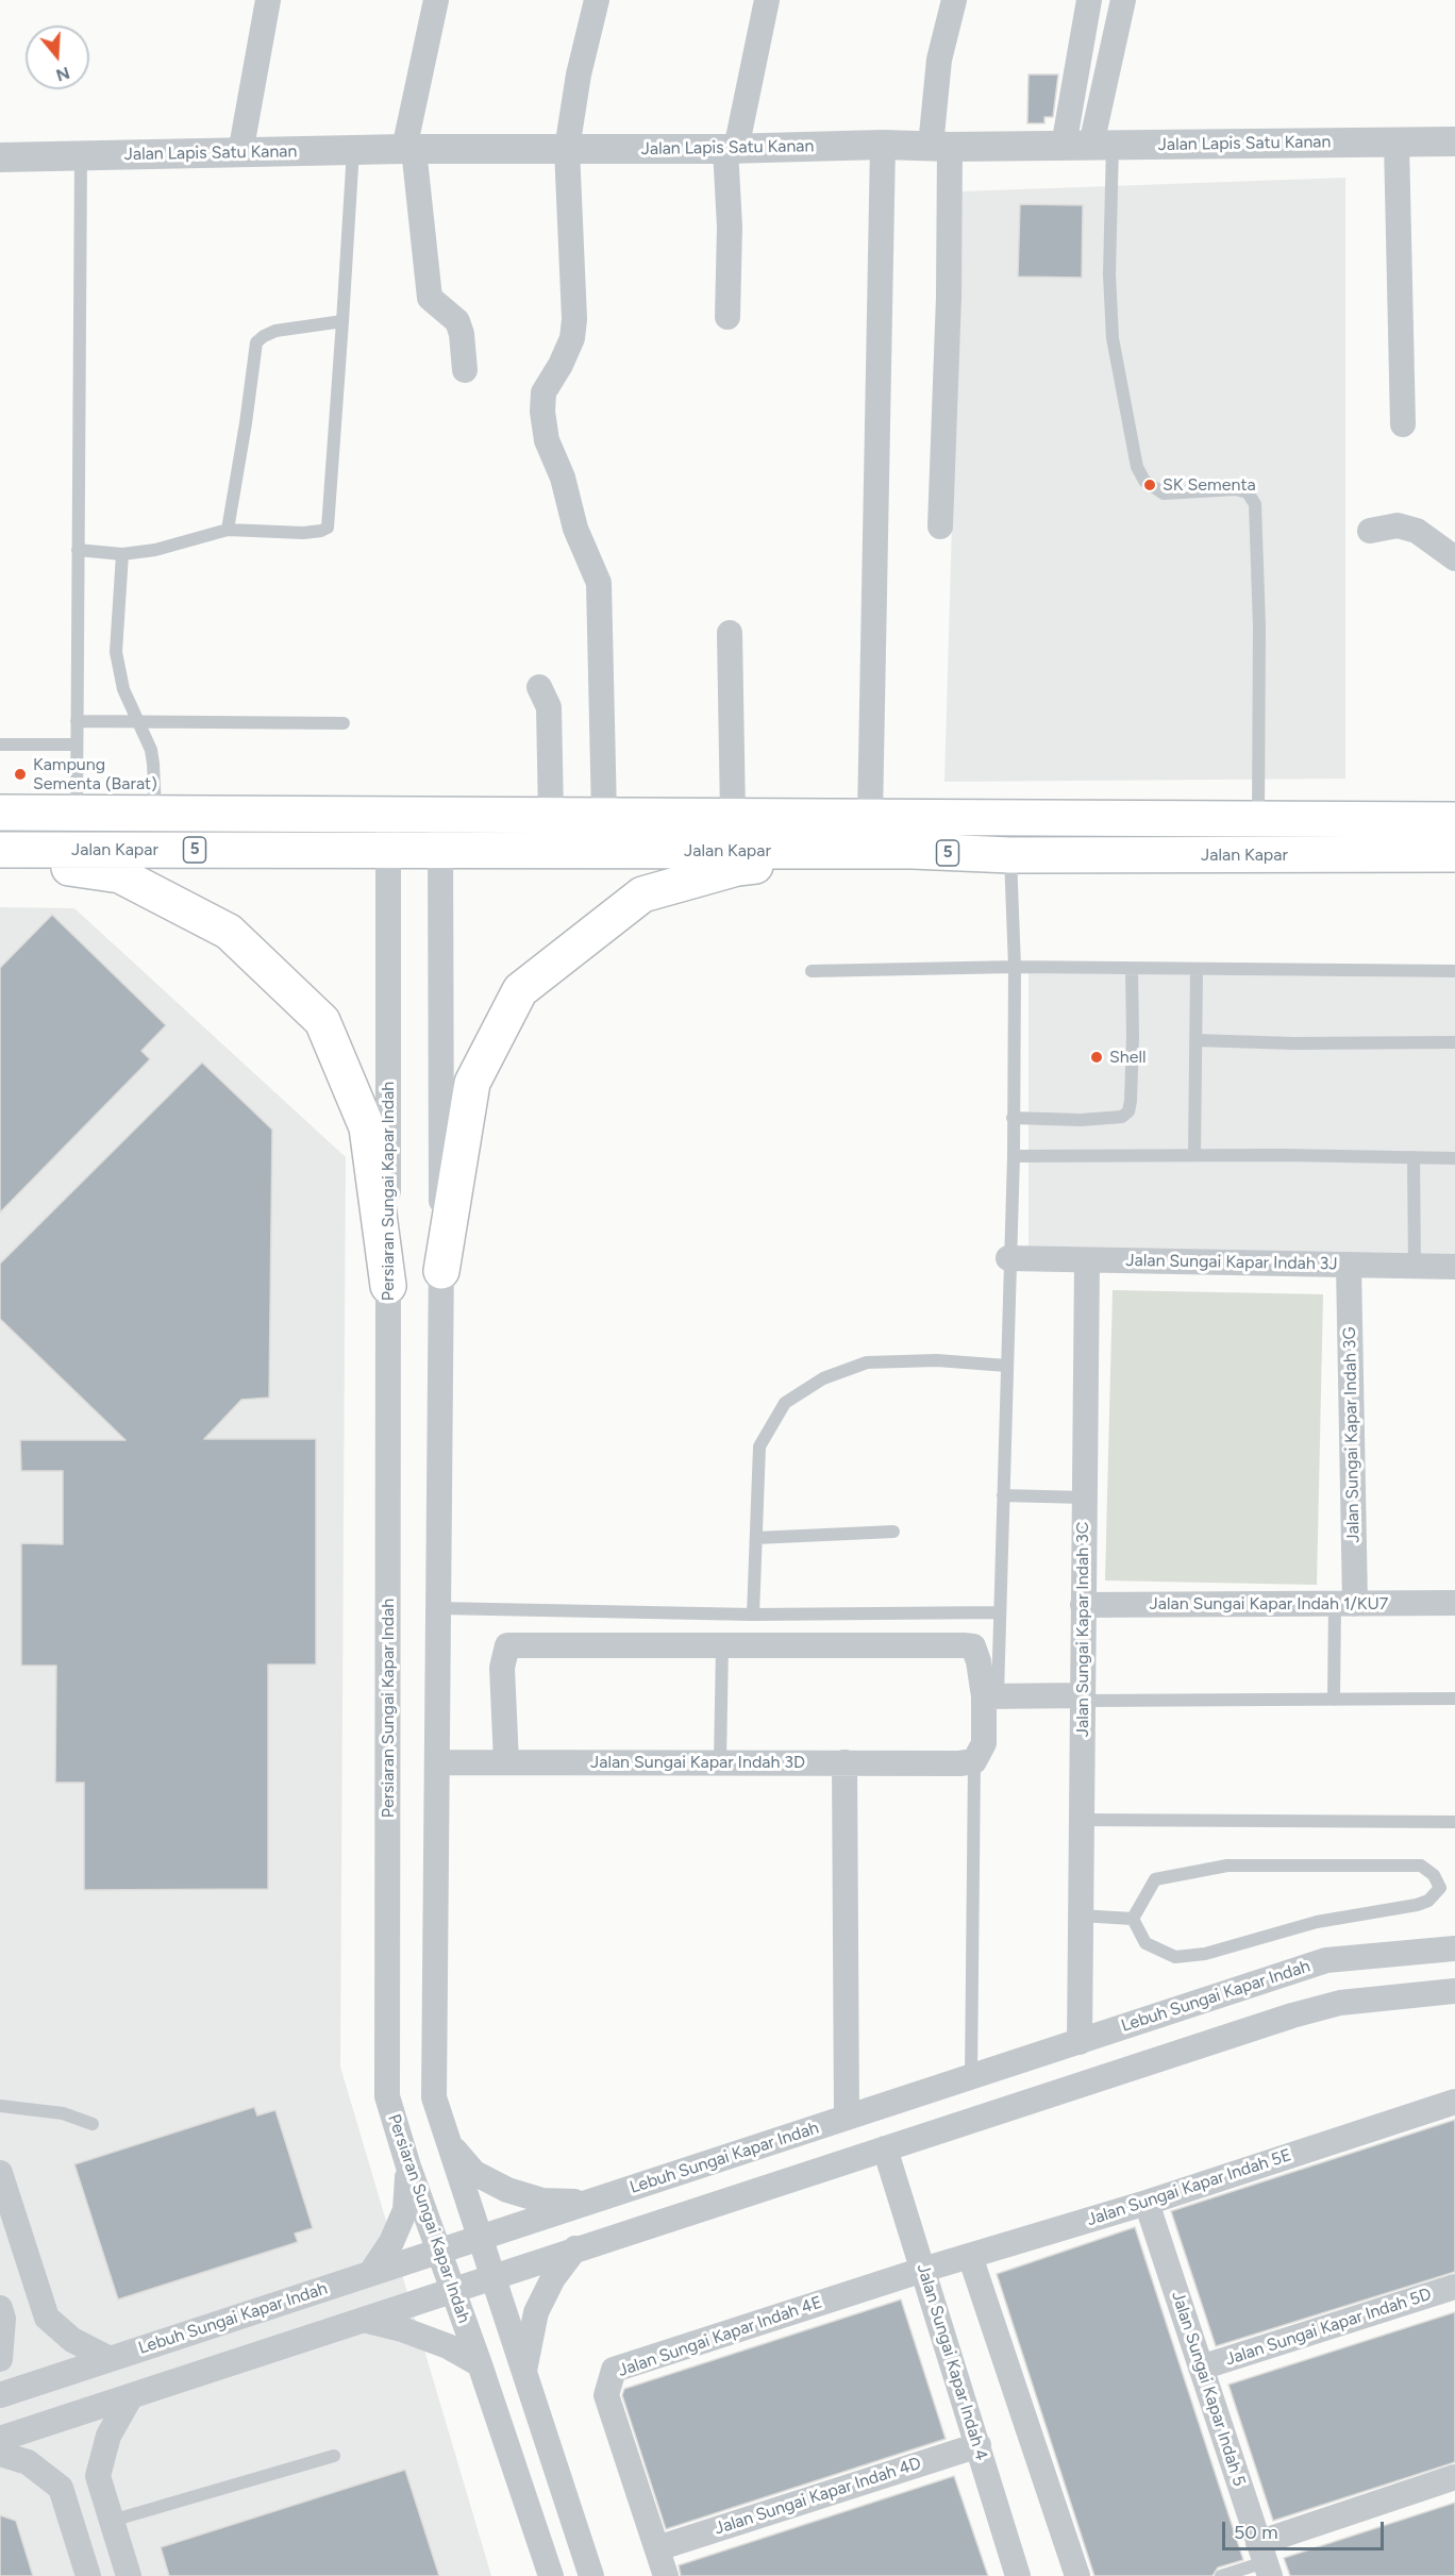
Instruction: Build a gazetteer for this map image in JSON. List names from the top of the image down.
{
  "streets": {
    "highway": ["Jalan Kapar", "5"],
    "street": [
      "Jalan Lapis Satu Kanan",
      "Persiaran Sungai Kapar Indah",
      "Jalan Sungai Kapar Indah 3J",
      "Jalan Sungai Kapar Indah 3G",
      "Jalan Sungai Kapar Indah 1/KU7",
      "Jalan Sungai Kapar Indah 3C",
      "Jalan Sungai Kapar Indah 3D",
      "Lebuh Sungai Kapar Indah",
      "Jalan Sungai Kapar Indah 5E",
      "Jalan Sungai Kapar Indah 5D",
      "Jalan Sungai Kapar Indah 4E",
      "Jalan Sungai Kapar Indah 4",
      "Jalan Sungai Kapar Indah 5",
      "Jalan Sungai Kapar Indah 4D"
    ]
  },
  "crossings": [
    ["Jalan Kapar", "Persiaran Sungai Kapar Indah"],
    ["Persiaran Sungai Kapar Indah", "Lebuh Sungai Kapar Indah"],
    ["Jalan Sungai Kapar Indah 3J", "Jalan Sungai Kapar Indah 3G"],
    ["Jalan Sungai Kapar Indah 3J", "Jalan Sungai Kapar Indah 3C"],
    ["Jalan Sungai Kapar Indah 3G", "Jalan Sungai Kapar Indah 1/KU7"],
    ["Jalan Sungai Kapar Indah 1/KU7", "Jalan Sungai Kapar Indah 3C"],
    ["Jalan Sungai Kapar Indah 3C", "Lebuh Sungai Kapar Indah"],
    ["Jalan Sungai Kapar Indah 5E", "Jalan Sungai Kapar Indah 4E"],
    ["Jalan Sungai Kapar Indah 5E", "Jalan Sungai Kapar Indah 4"],
    ["Jalan Sungai Kapar Indah 5E", "Jalan Sungai Kapar Indah 5"],
    ["Jalan Sungai Kapar Indah 5D", "Jalan Sungai Kapar Indah 5"],
    ["Jalan Sungai Kapar Indah 4E", "Jalan Sungai Kapar Indah 4"],
    ["Jalan Sungai Kapar Indah 4E", "Jalan Sungai Kapar Indah 4D"],
    ["Jalan Sungai Kapar Indah 4", "Jalan Sungai Kapar Indah 4D"]
  ],
  "places": ["SK Sementa", "Kampung Sementa (Barat)", "Shell"],
  "scale_bar": "50 m",
  "north": "bottom"
}
